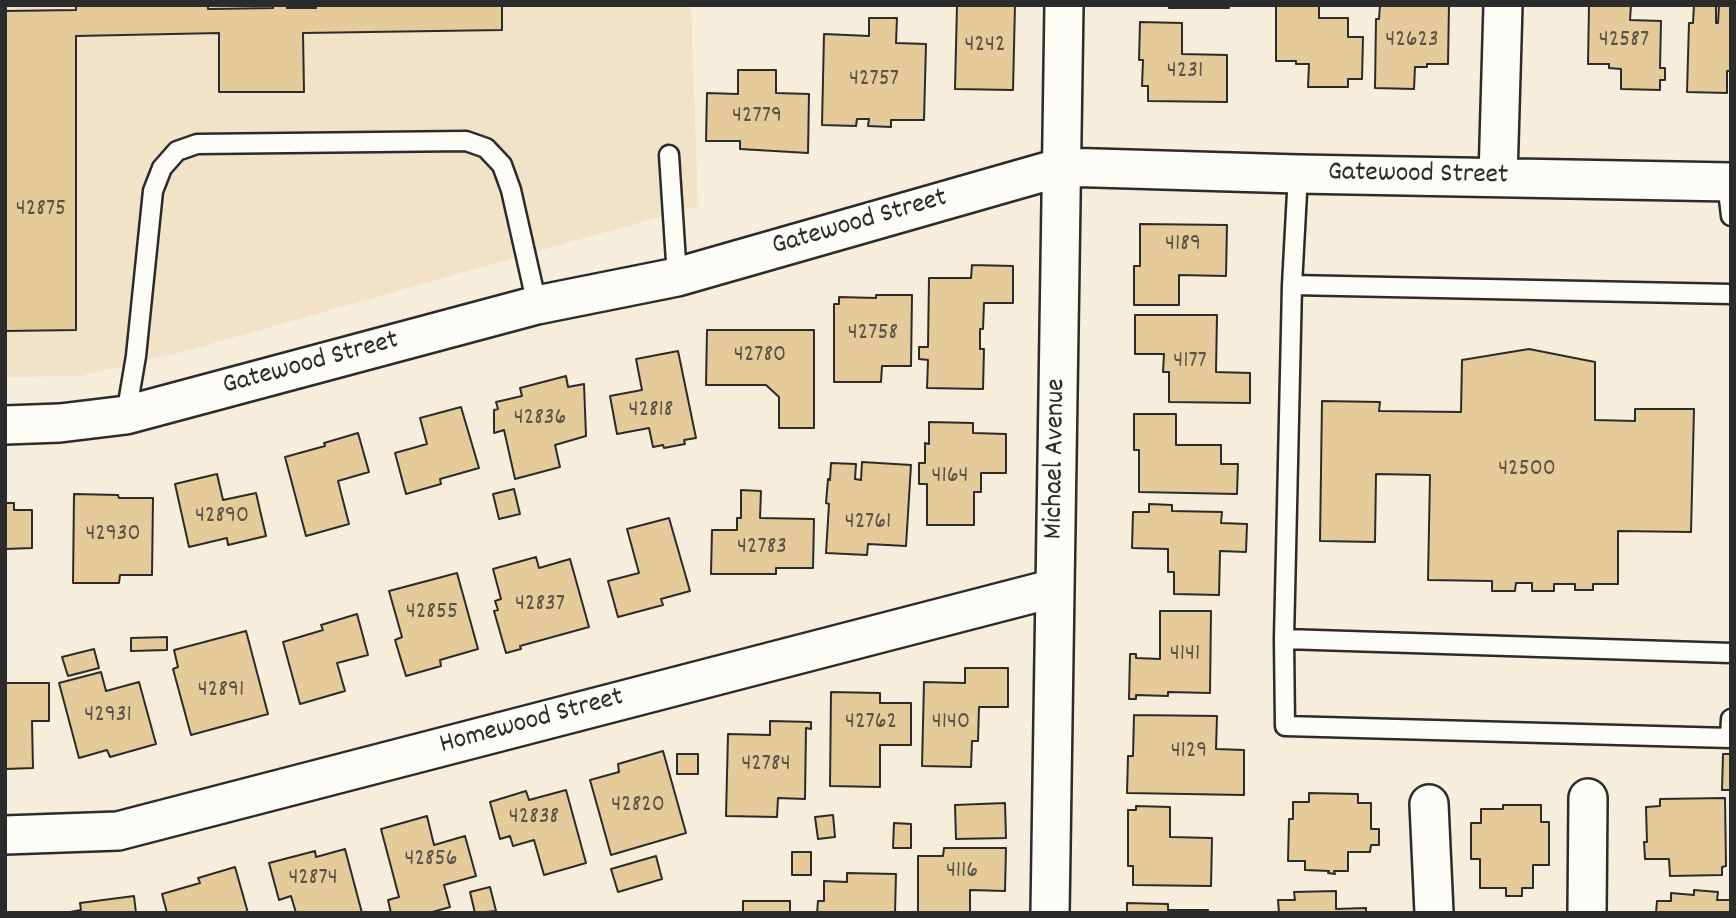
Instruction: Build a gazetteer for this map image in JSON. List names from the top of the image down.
{
  "streets": {
    "street": ["Gatewood Street", "Michael Avenue", "Homewood Street"]
  },
  "crossings": [
    ["Gatewood Street", "Michael Avenue"],
    ["Michael Avenue", "Homewood Street"]
  ],
  "house_numbers": [
    "42623",
    "42587",
    "4242",
    "4231",
    "42757",
    "42779",
    "42875",
    "4189",
    "42758",
    "42780",
    "4177",
    "42818",
    "42836",
    "42500",
    "4164",
    "42890",
    "42761",
    "42930",
    "42783",
    "42837",
    "42855",
    "4141",
    "42891",
    "42931",
    "42762",
    "4140",
    "4129",
    "42784",
    "42820",
    "42838",
    "42856",
    "4116",
    "42874"
  ]
}
